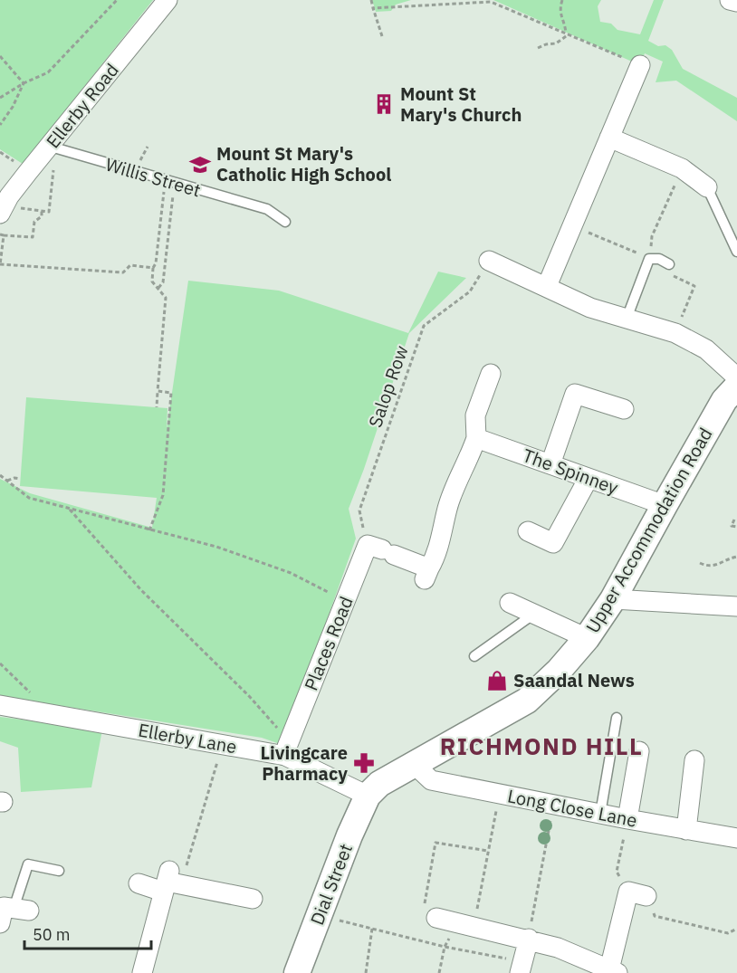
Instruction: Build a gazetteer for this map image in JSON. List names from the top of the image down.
{
  "streets": {
    "street": [
      "Ellerby Road",
      "The Spinney",
      "Upper Accommodation Road",
      "Places Road",
      "Ellerby Lane",
      "Long Close Lane",
      "Dial Street"
    ],
    "lane": ["Willis Street"],
    "path": ["Salop Row"]
  },
  "crossings": [
    ["Ellerby Road", "Willis Street"],
    ["Salop Row", "Places Road"],
    ["The Spinney", "Upper Accommodation Road"],
    ["Upper Accommodation Road", "Ellerby Lane"],
    ["Upper Accommodation Road", "Long Close Lane"],
    ["Upper Accommodation Road", "Dial Street"],
    ["Places Road", "Ellerby Lane"],
    ["Ellerby Lane", "Dial Street"]
  ],
  "districts": ["RICHMOND HILL"],
  "places": {
    "building": ["Mount St Mary's Church"],
    "school or university": ["Mount St Mary's Catholic High School"],
    "shop": ["Saandal News"],
    "pharmacy": ["Livingcare Pharmacy"]
  },
  "scale_bar": "50 m"
}
